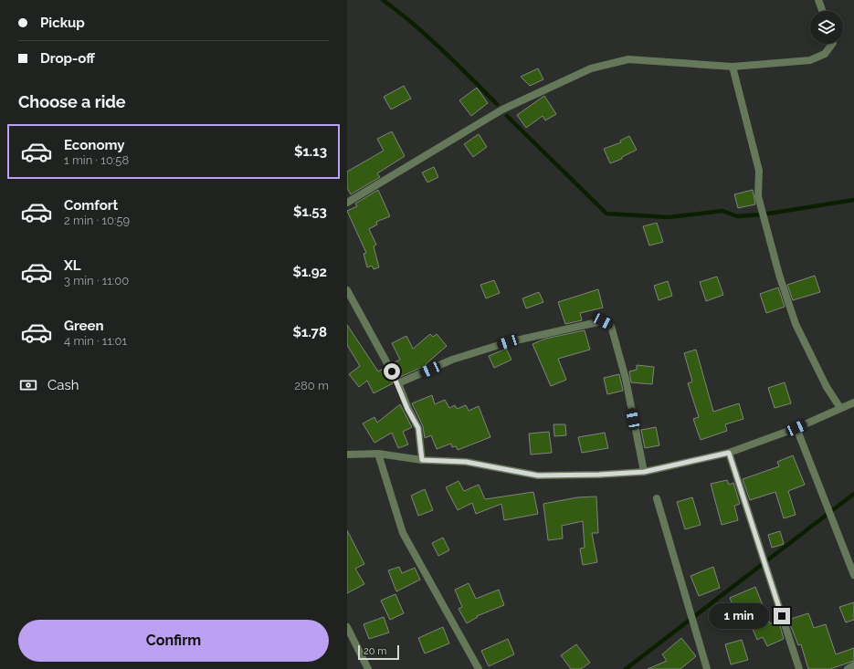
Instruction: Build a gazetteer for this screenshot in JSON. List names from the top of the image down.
{
  "scale_bar": "20 m",
  "page": {
    "banner": ["Pickup", "Drop-off"],
    "heading": "Choose a ride",
    "list": [
      {
        "name": "Economy",
        "note": "1 min · 10:58",
        "value": "$1.13"
      },
      {
        "name": "Comfort",
        "note": "2 min · 10:59",
        "value": "$1.53"
      },
      {
        "name": "XL",
        "note": "3 min · 11:00",
        "value": "$1.92"
      },
      {
        "name": "Green",
        "note": "4 min · 11:01",
        "value": "$1.78"
      }
    ],
    "pay": ["Cash", "280 m"],
    "bubble": "1 min",
    "buttons": "Confirm",
    "scale": "20 m"
  }
}
